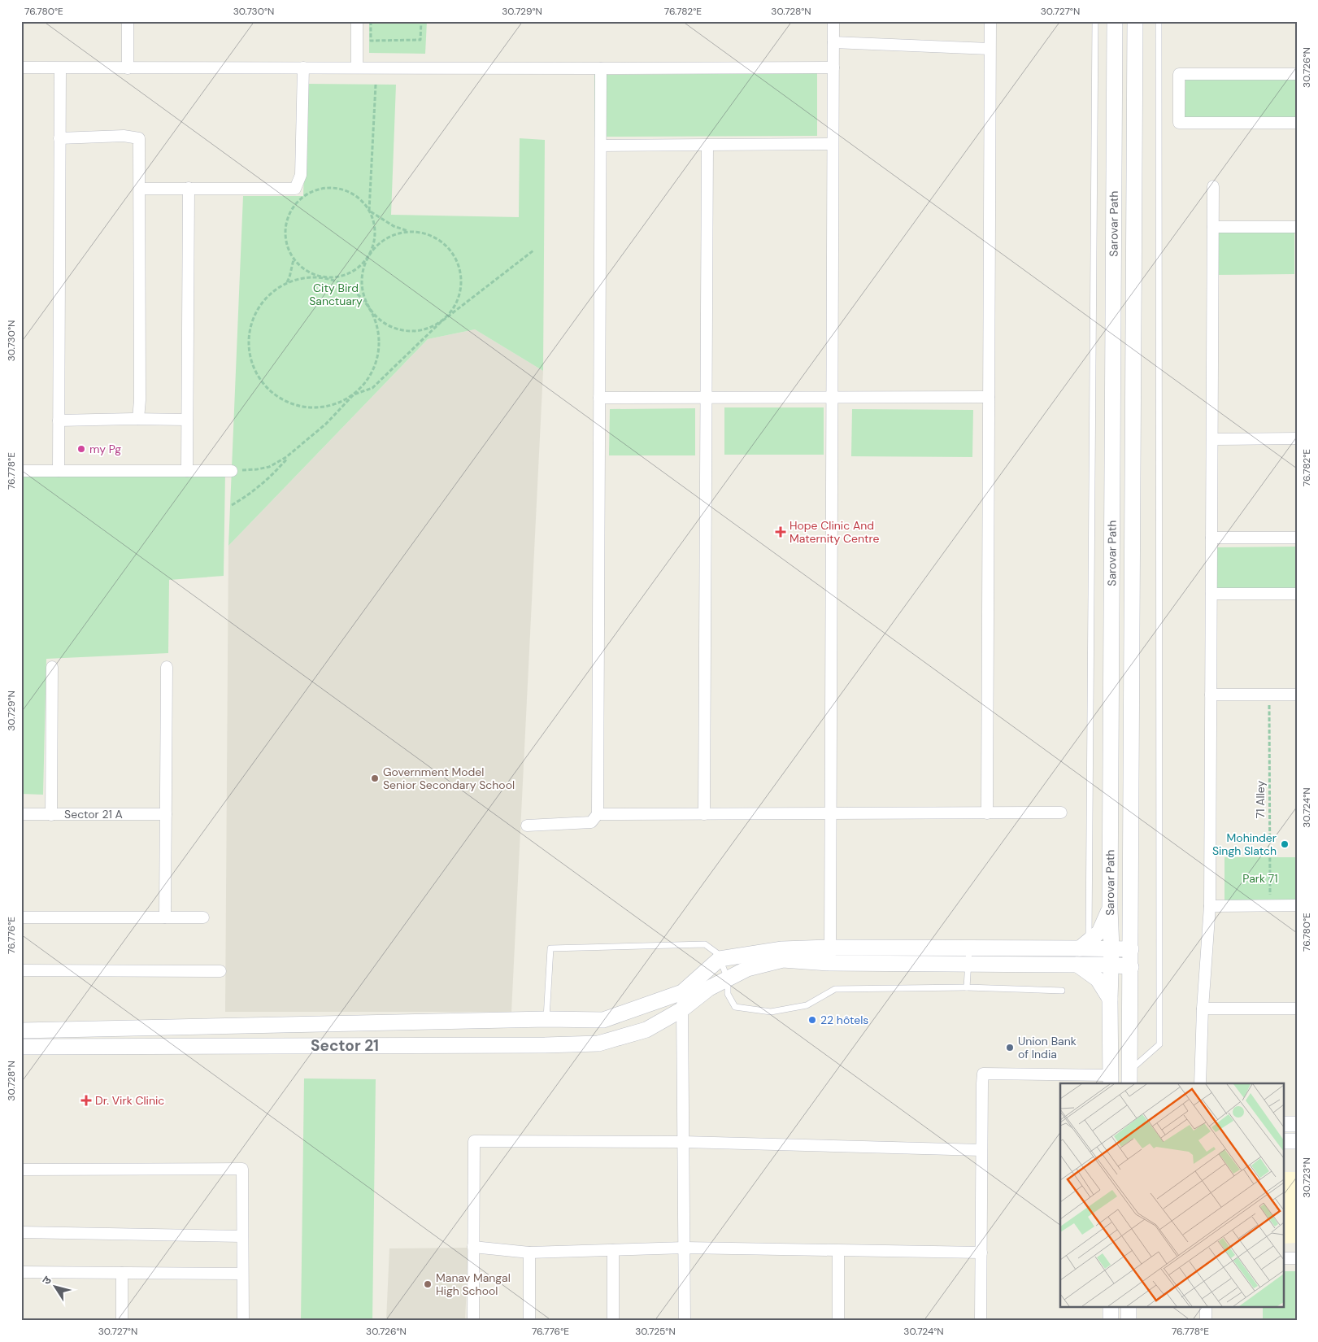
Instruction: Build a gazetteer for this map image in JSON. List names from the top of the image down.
{
  "streets": {
    "street": ["Sarovar Path", "Sector 21 A"],
    "path": ["71 Alley"]
  },
  "districts": ["Sector 21"],
  "parks": ["City Bird Sanctuary", "Park 71"],
  "places": {
    "other": [
      "my Pg",
      "Government Model Senior Secondary School",
      "Mohinder Singh Slatch",
      "22 hôtels",
      "Union Bank of India",
      "Manav Mangal High School"
    ],
    "health": ["Hope Clinic And Maternity Centre", "Dr. Virk Clinic"]
  },
  "north": "top left",
  "coordinates": [
    "76.780°E",
    "30.730°N",
    "30.729°N",
    "76.782°E",
    "30.728°N",
    "30.727°N",
    "30.726°N",
    "76.778°E",
    "30.724°N",
    "76.776°E",
    "30.723°N",
    "30.725°N"
  ]
}
